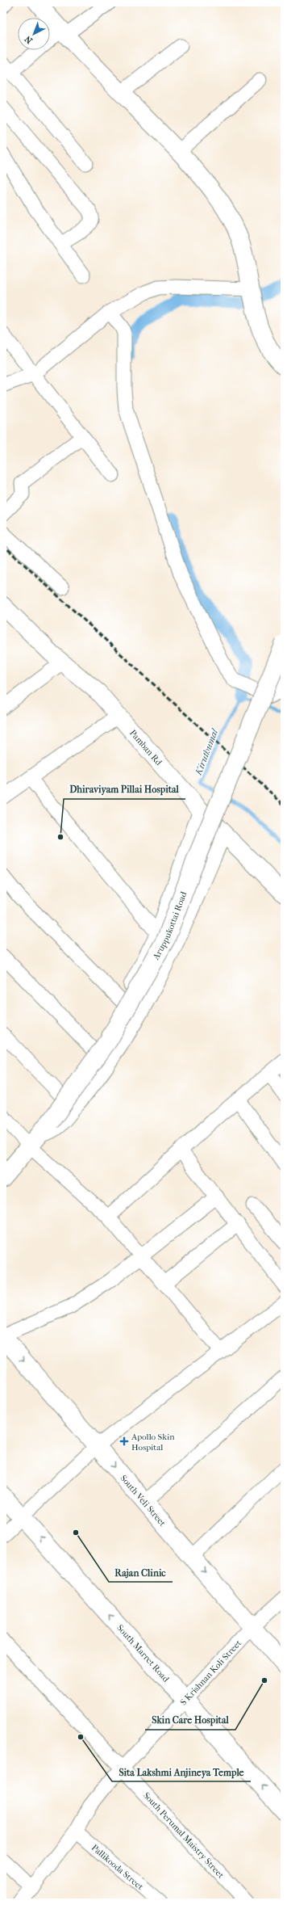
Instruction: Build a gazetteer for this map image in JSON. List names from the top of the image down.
{
  "streets": {
    "main road": ["Aruppukottai Road", "South Veli Street", "South Marret Road"],
    "street": [
      "Pamban Rd",
      "S Krishnan Koli Street",
      "South Perumal Maistry Street",
      "Pallikooda Street"
    ]
  },
  "crossings": [
    ["South Veli Street", "S Krishnan Koli Street"],
    ["South Marret Road", "S Krishnan Koli Street"],
    ["S Krishnan Koli Street", "South Perumal Maistry Street"],
    ["S Krishnan Koli Street", "Pallikooda Street"]
  ],
  "one_way": ["South Veli Street", "South Marret Road"],
  "water": ["Kiruthumal"],
  "places": {
    "other": [
      "Dhiraviyam Pillai Hospital",
      "Rajan Clinic",
      "Skin Care Hospital",
      "Sita Lakshmi Anjineya Temple"
    ],
    "health": ["Apollo Skin Hospital"]
  },
  "north": "bottom left"
}
